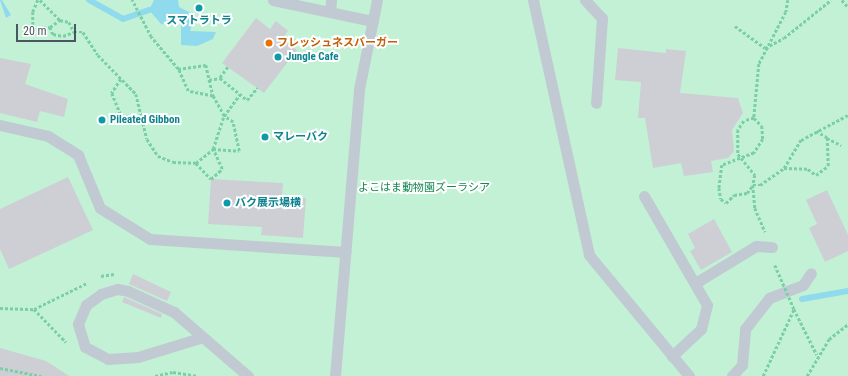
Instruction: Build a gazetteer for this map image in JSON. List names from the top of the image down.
{
  "parks": ["よこはま動物園ズーラシア"],
  "places": [
    "スマトラトラ",
    "フレッシュネスバーガー",
    "Jungle Cafe",
    "Pileated Gibbon",
    "マレーバク",
    "バク展示場横"
  ],
  "scale_bar": "20 m"
}
